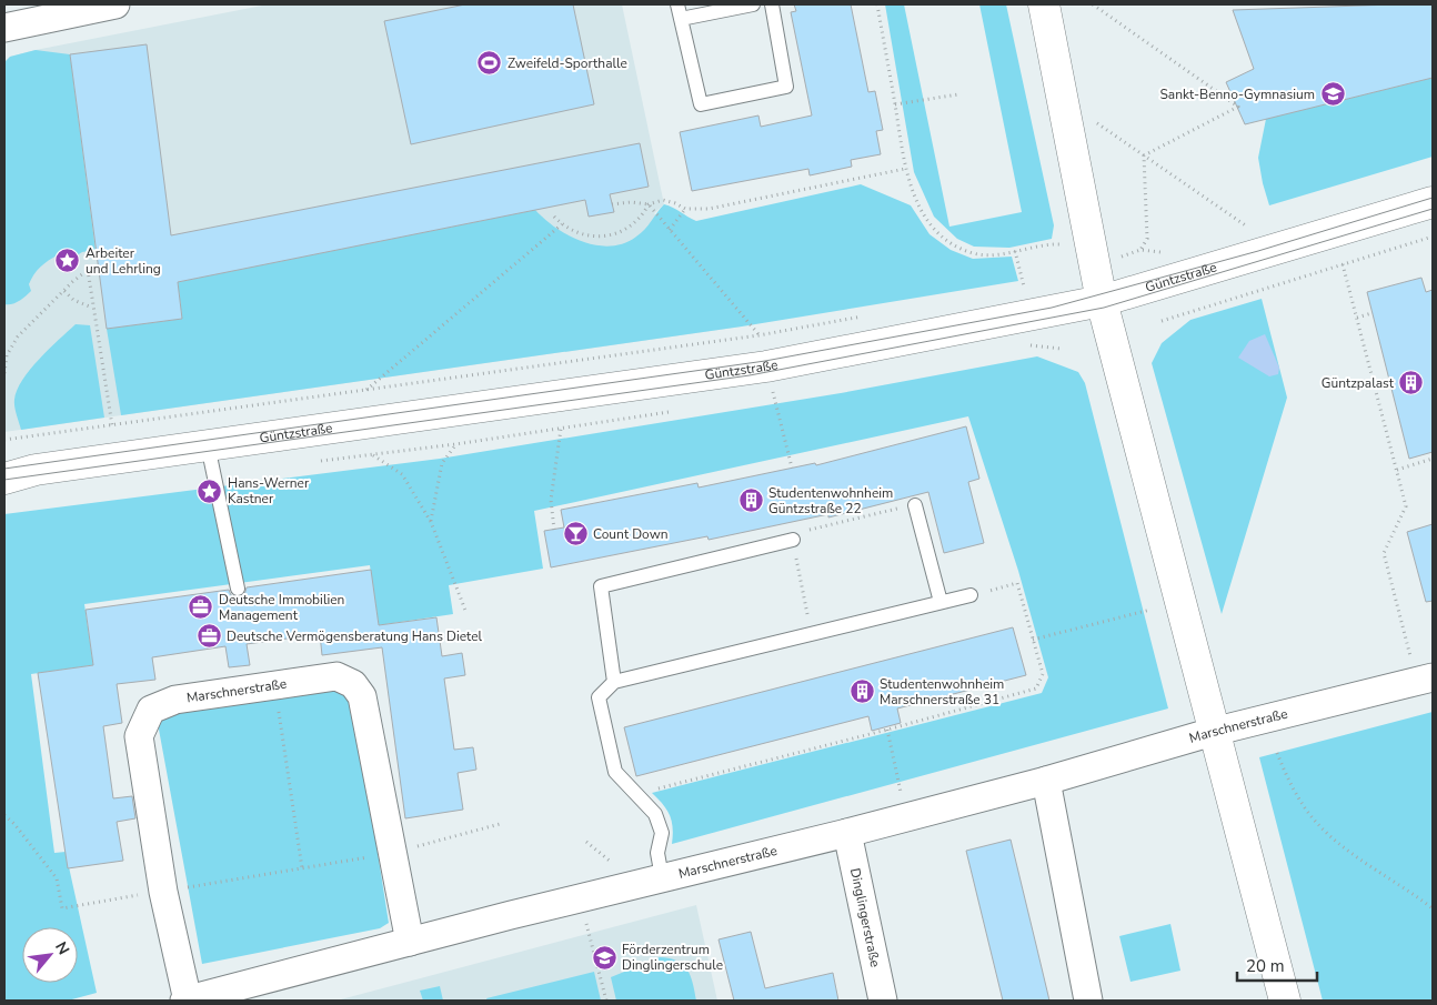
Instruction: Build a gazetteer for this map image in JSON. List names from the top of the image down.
{
  "streets": {
    "main road": ["Güntzstraße"],
    "street": ["Marschnerstraße", "Dinglingerstraße"]
  },
  "crossings": [
    ["Marschnerstraße", "Dinglingerstraße"]
  ],
  "places": {
    "sports": ["Zweifeld-Sporthalle"],
    "school or university": ["Sankt-Benno-Gymnasium", "Förderzentrum Dinglingerschule"],
    "place": ["Arbeiter und Lehrling", "Hans-Werner Kastner"],
    "building": ["Güntzpalast", "Studentenwohnheim Güntzstraße 22", "Studentenwohnheim Marschnerstraße 31"],
    "bar": ["Count Down"],
    "office": ["Deutsche Immobilien Management", "Deutsche Vermögensberatung Hans Dietel"]
  },
  "scale_bar": "20 m",
  "north": "top right"
}
